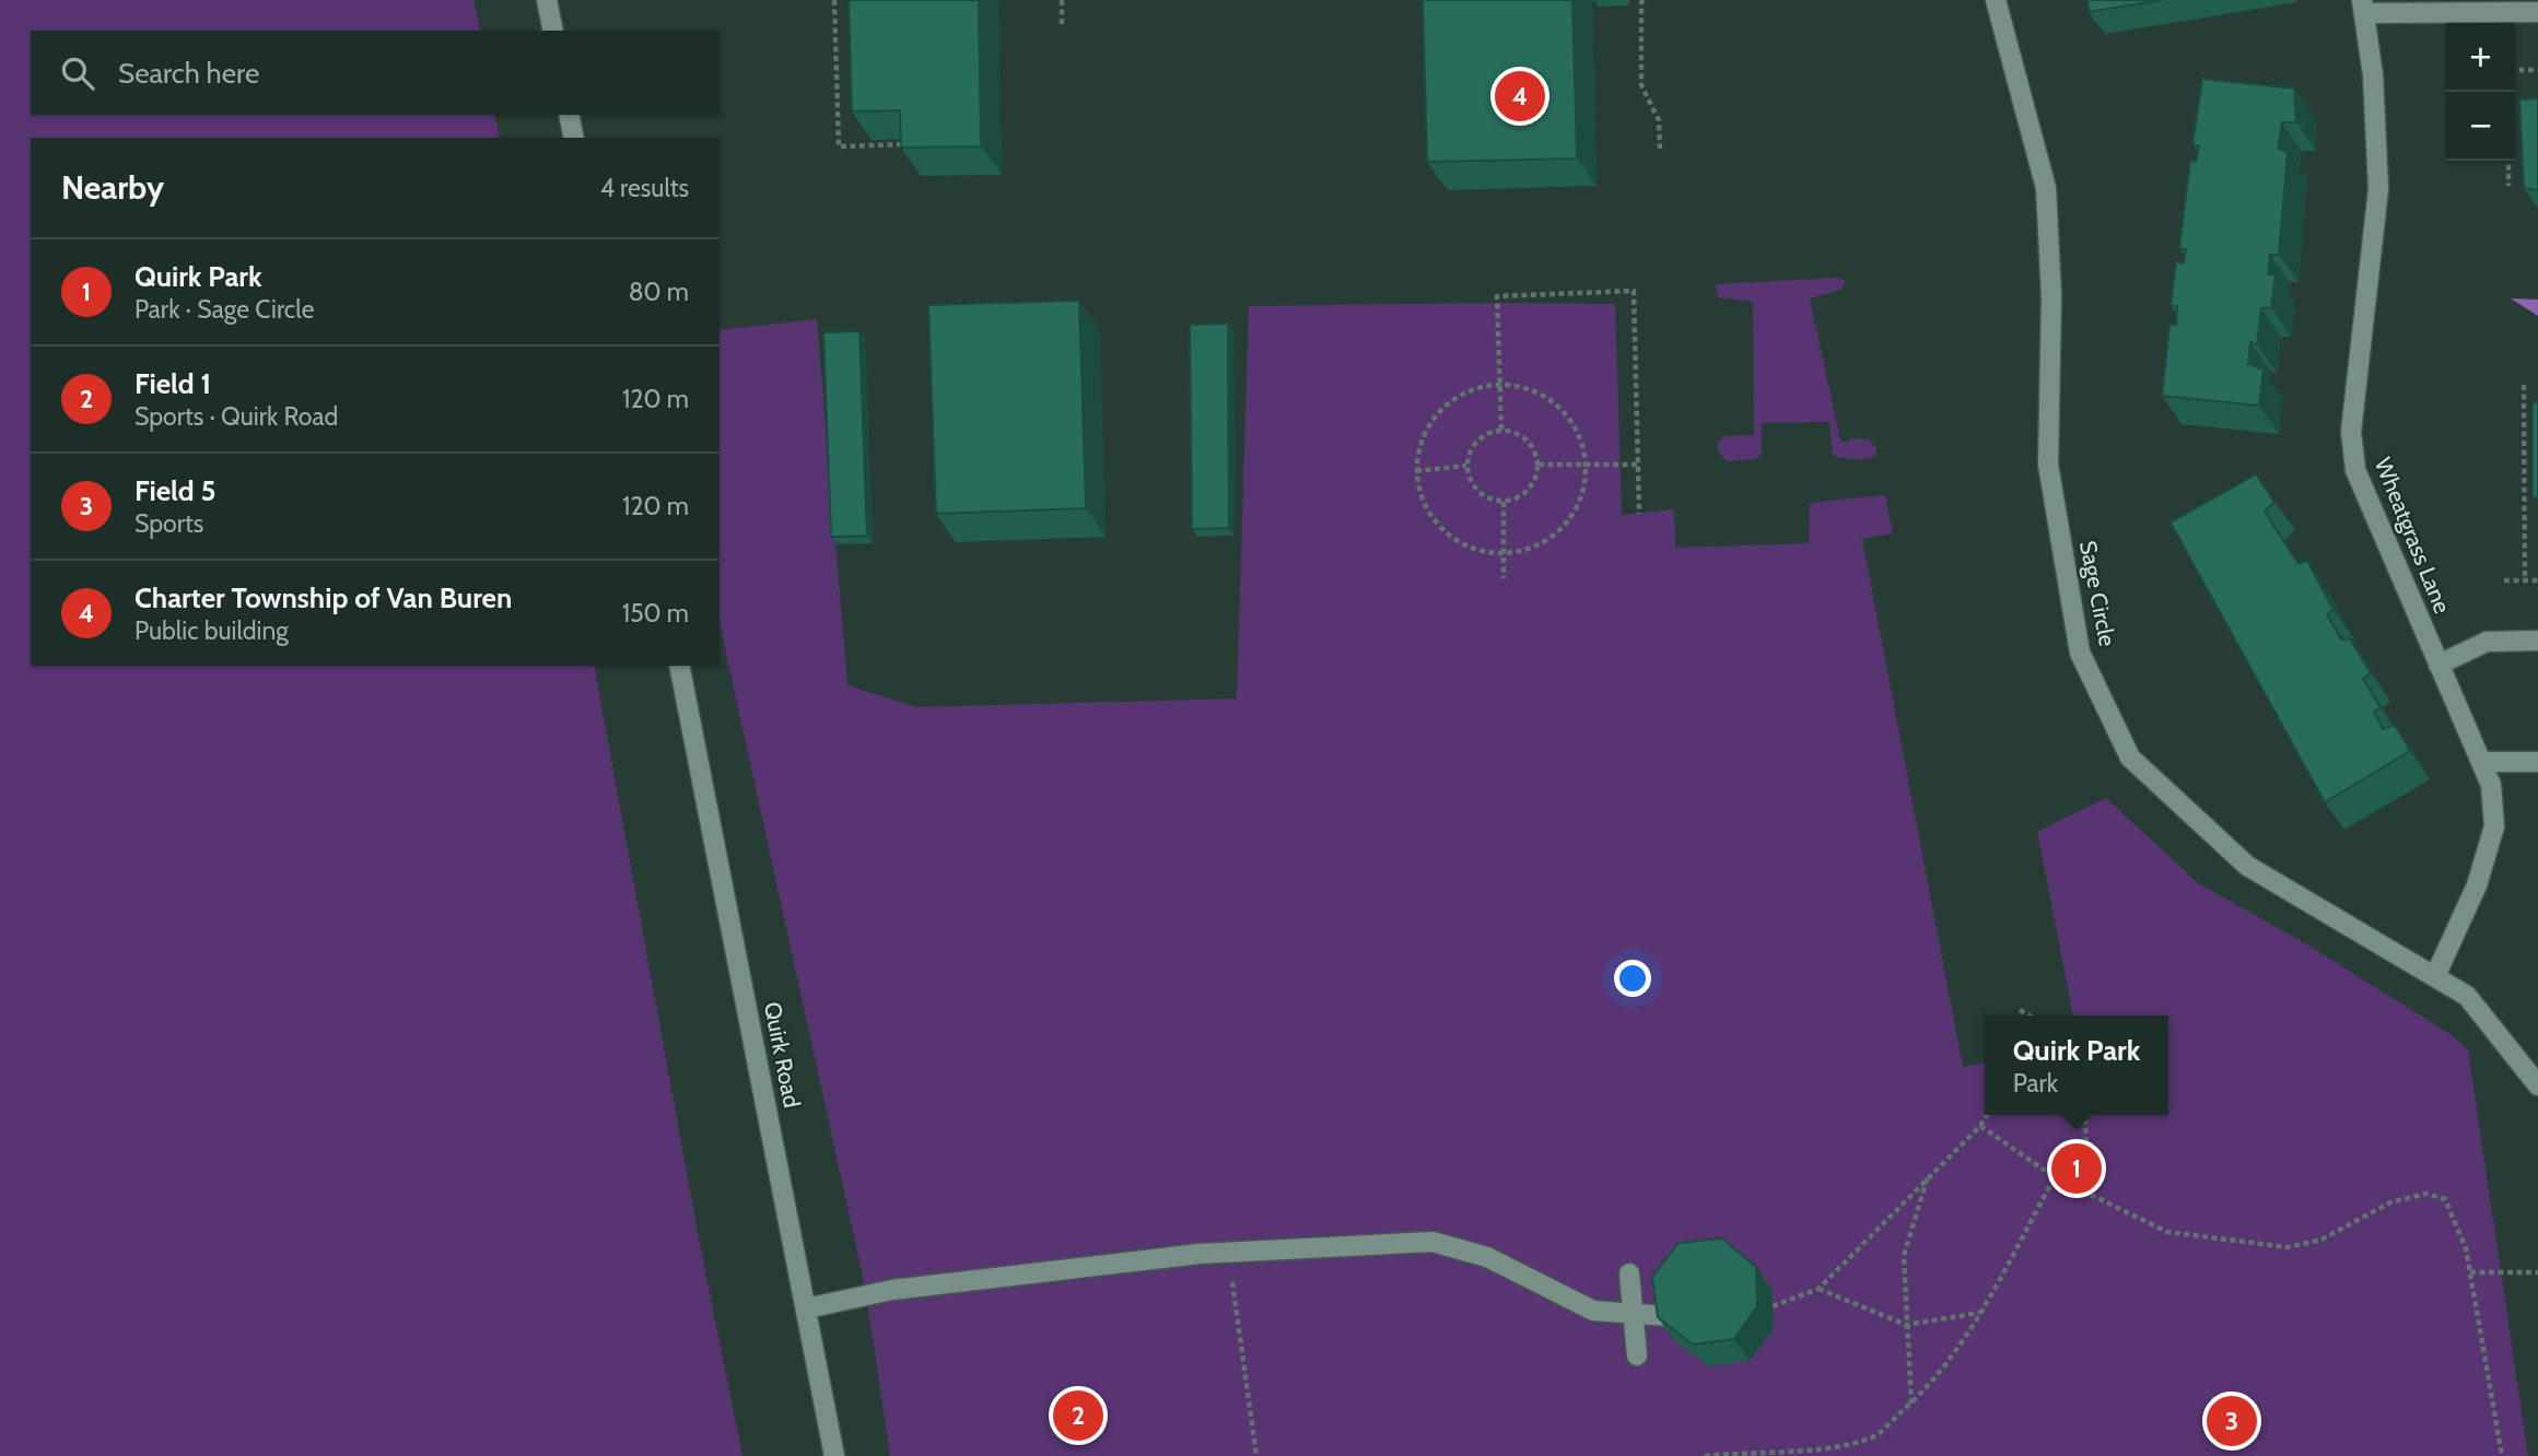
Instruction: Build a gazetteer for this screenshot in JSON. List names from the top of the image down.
{
  "streets": {
    "street": ["Wheatgrass Lane", "Sage Circle", "Quirk Road"]
  },
  "crossings": [
    ["Wheatgrass Lane", "Sage Circle"]
  ],
  "page": {
    "map_buttons": ["+", "−"],
    "search": "Search here",
    "pins": [
      "4",
      "1",
      "2",
      "3"
    ],
    "heading": ["Nearby", "4 results"],
    "list": [
      {
        "mark": "1",
        "name": "Quirk Park",
        "note": "Park · Sage Circle",
        "value": "80 m"
      },
      {
        "mark": "2",
        "name": "Field 1",
        "note": "Sports · Quirk Road",
        "value": "120 m"
      },
      {
        "mark": "3",
        "name": "Field 5",
        "note": "Sports",
        "value": "120 m"
      },
      {
        "mark": "4",
        "name": "Charter Township of Van Buren",
        "note": "Public building",
        "value": "150 m"
      }
    ],
    "popup": ["Quirk Park", "Park"]
  }
}
